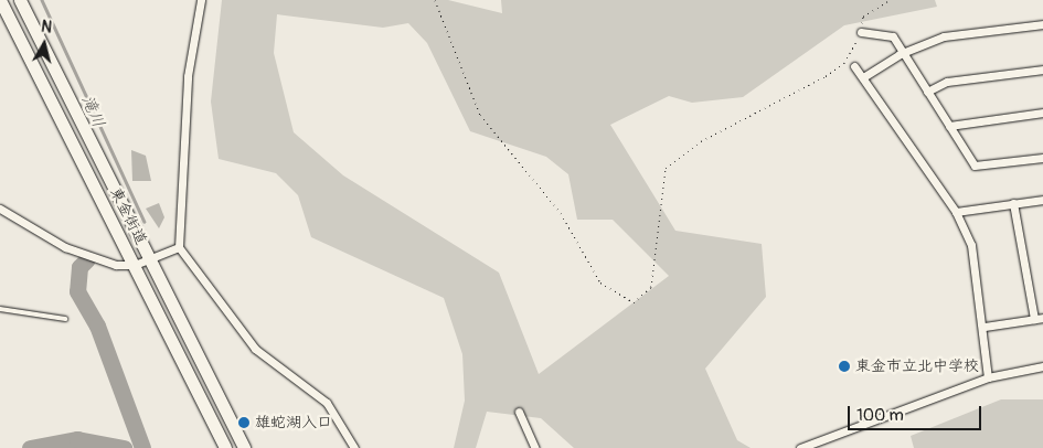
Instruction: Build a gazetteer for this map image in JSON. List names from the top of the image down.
{
  "streets": {
    "highway": ["東金街道"]
  },
  "water": ["滝川"],
  "places": ["東金市立北中学校", "雄蛇湖入口"],
  "scale_bar": "100 m",
  "north": "top"
}
